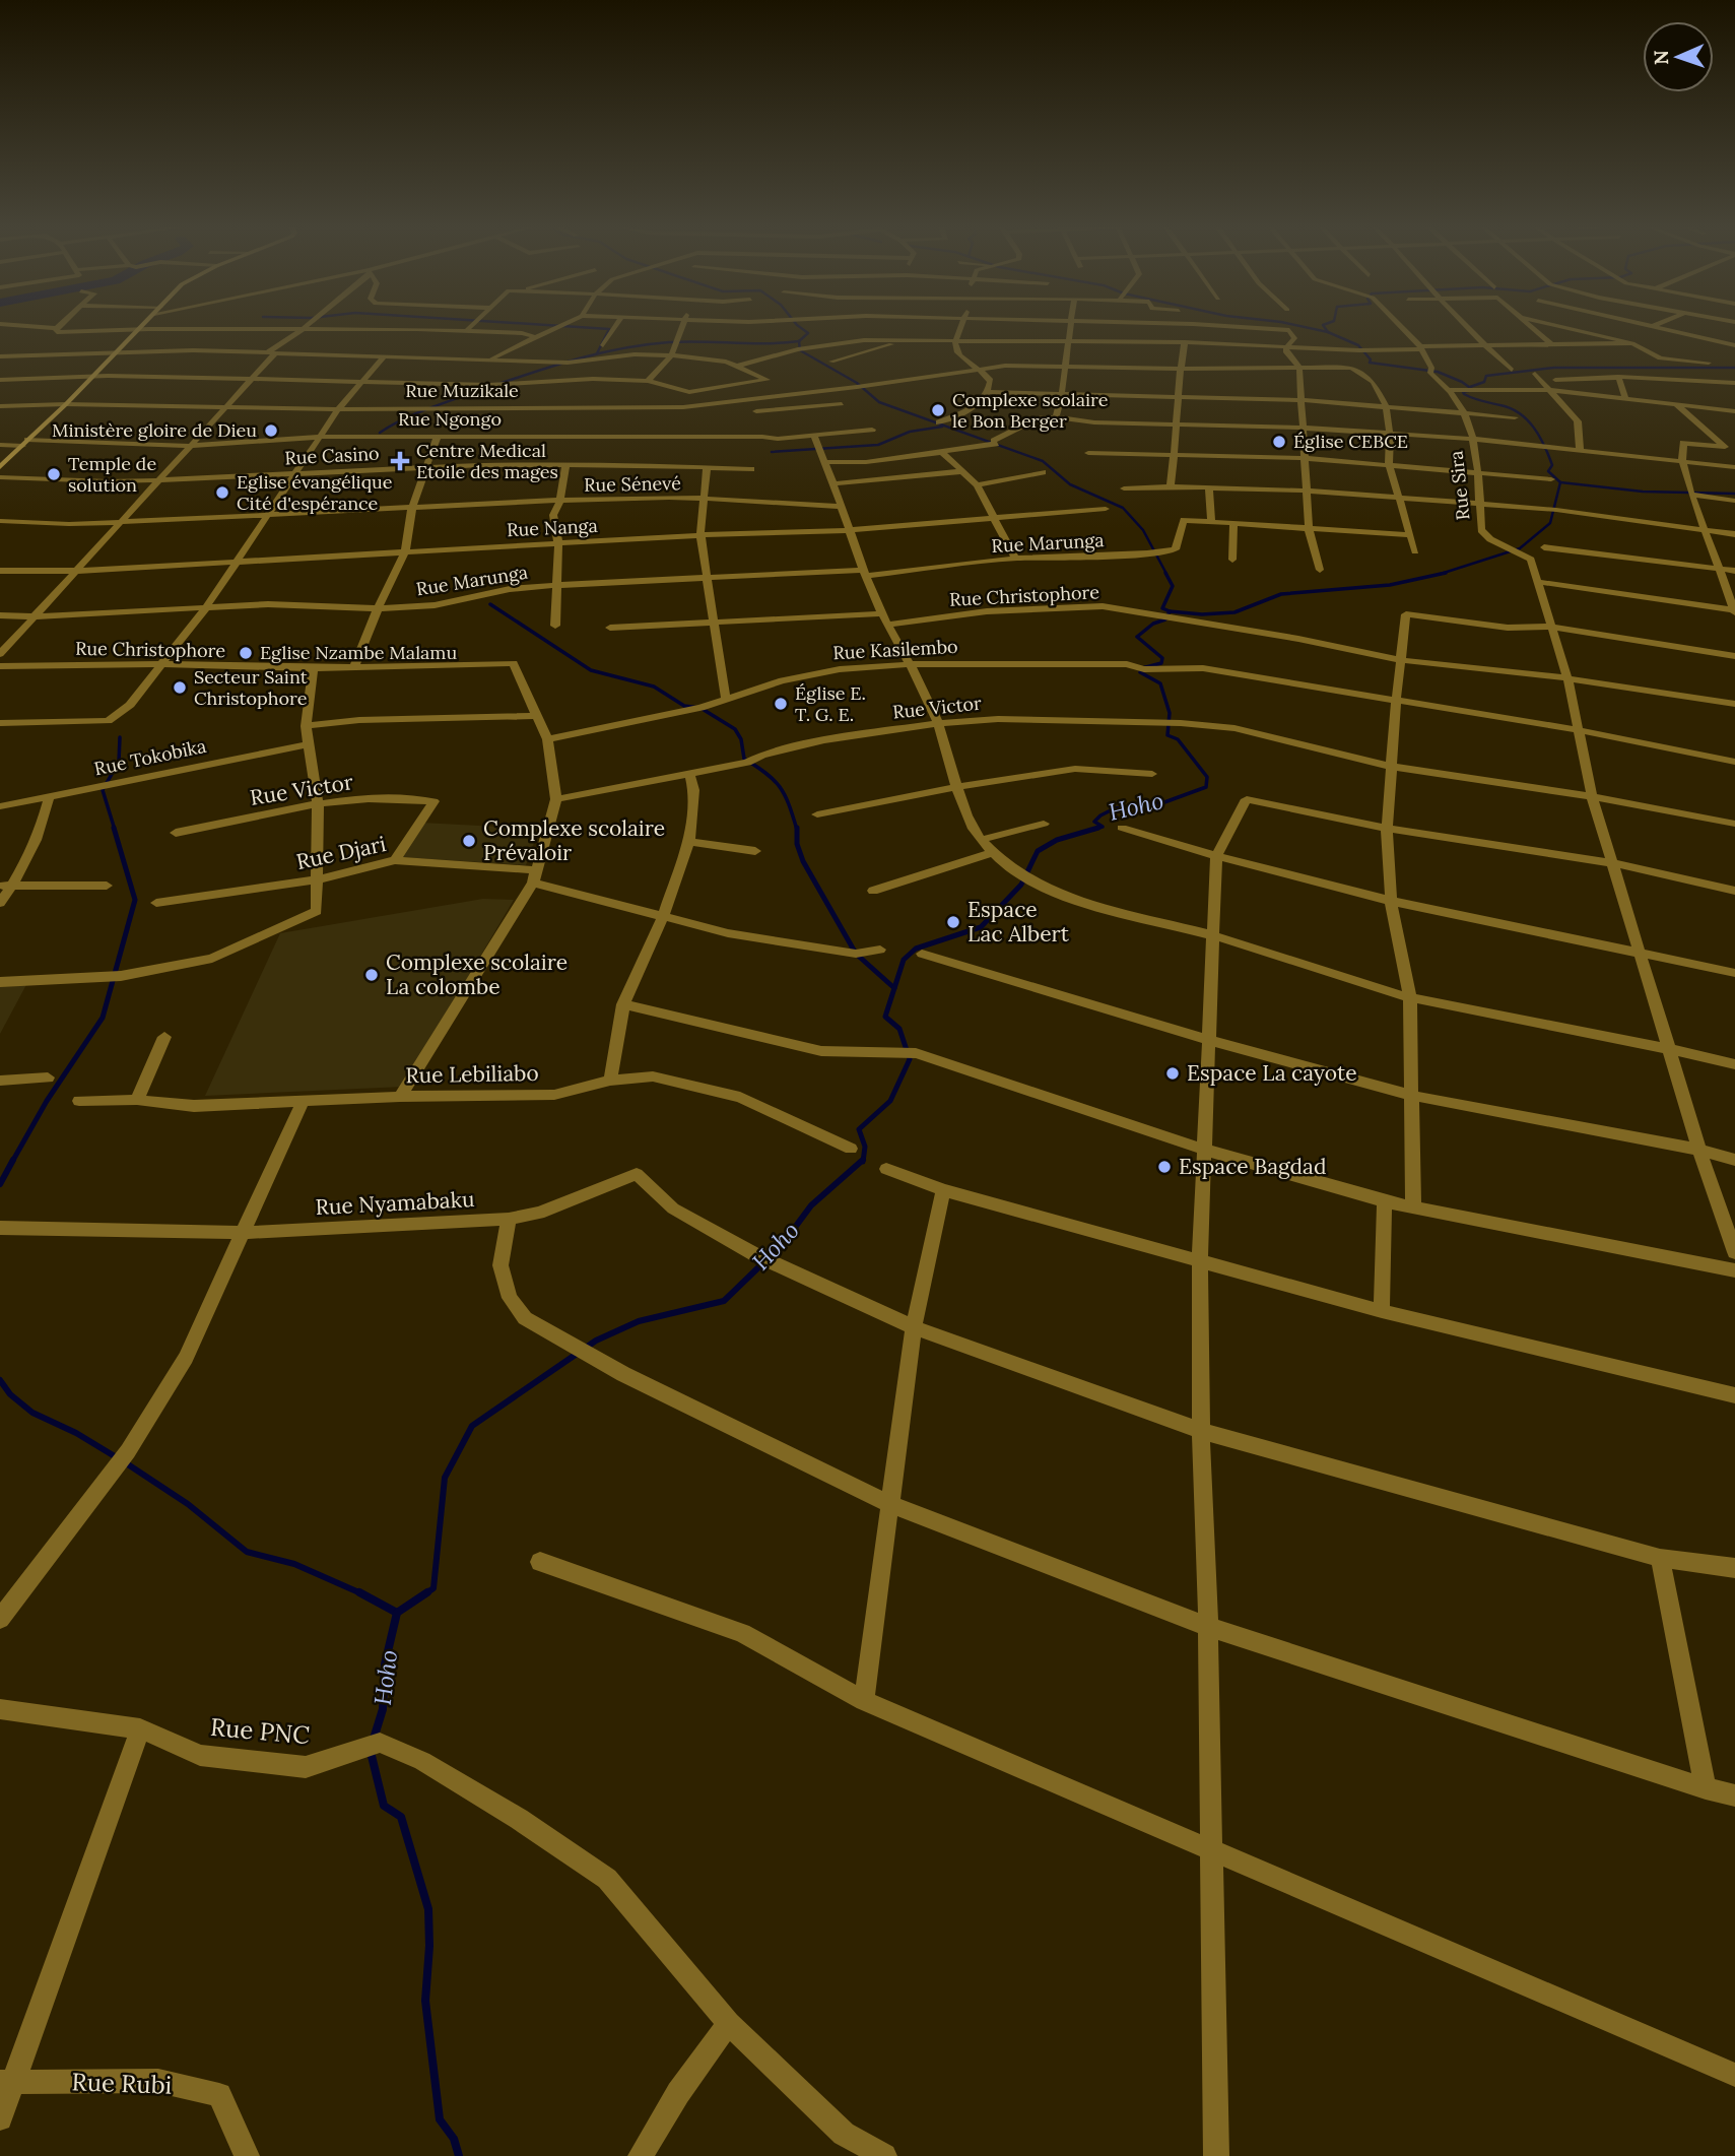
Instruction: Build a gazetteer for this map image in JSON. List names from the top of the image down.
{
  "streets": {
    "street": [
      "Rue Muzikale",
      "Rue Ngongo",
      "Rue Casino",
      "Rue Sénevé",
      "Rue Sira",
      "Rue Nanga",
      "Rue Marunga",
      "Rue Christophore",
      "Rue Kasilembo",
      "Rue Victor",
      "Rue Tokobika",
      "Rue Djari",
      "Rue Lebiliabo",
      "Rue Nyamabaku",
      "Rue PNC",
      "Rue Rubi"
    ]
  },
  "crossings": [
    ["Rue Victor", "Rue Djari"]
  ],
  "water": ["Hoho"],
  "places": {
    "other": [
      "Complexe scolaire le Bon Berger",
      "Ministère gloire de Dieu",
      "Église CEBCE",
      "Temple de solution",
      "Eglise évangélique Cité d'espérance",
      "Eglise Nzambe Malamu",
      "Secteur Saint Christophore",
      "Église E. T. G. E.",
      "Complexe scolaire Prévaloir",
      "Espace Lac Albert",
      "Complexe scolaire La colombe",
      "Espace La cayote",
      "Espace Bagdad"
    ],
    "health": ["Centre Medical Etoile des mages"]
  },
  "north": "left"
}
